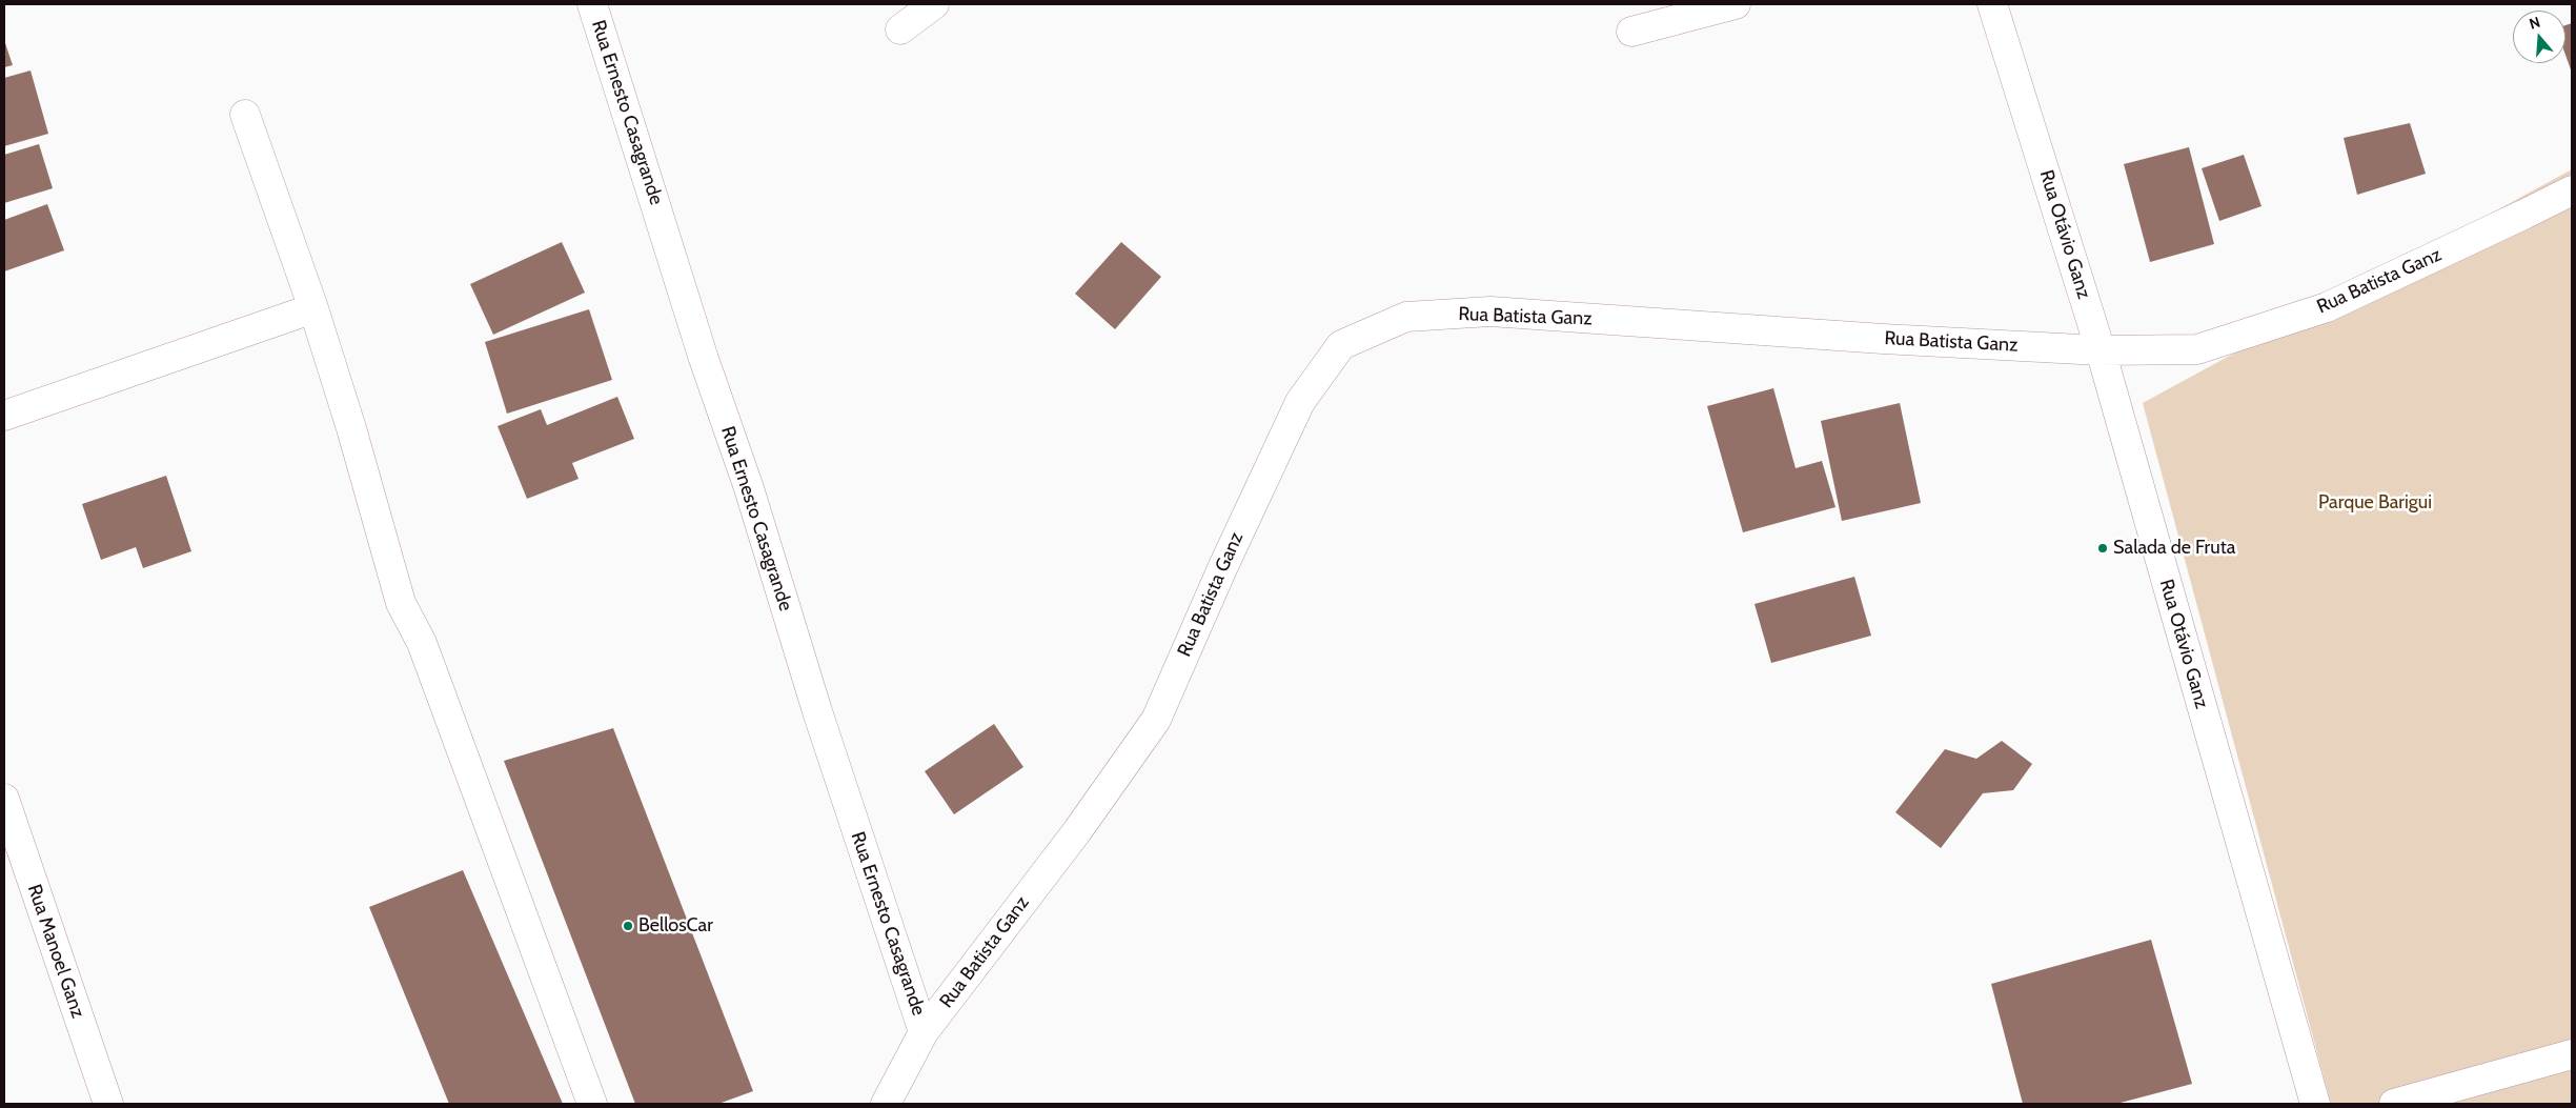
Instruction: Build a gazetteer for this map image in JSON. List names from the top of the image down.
{
  "streets": {
    "street": [
      "Rua Ernesto Casagrande",
      "Rua Otávio Ganz",
      "Rua Batista Ganz",
      "Rua Manoel Ganz"
    ]
  },
  "crossings": [
    ["Rua Ernesto Casagrande", "Rua Batista Ganz"],
    ["Rua Otávio Ganz", "Rua Batista Ganz"]
  ],
  "parks": ["Parque Barigui"],
  "places": ["Salada de Fruta", "BellosCar"],
  "north": "top"
}
